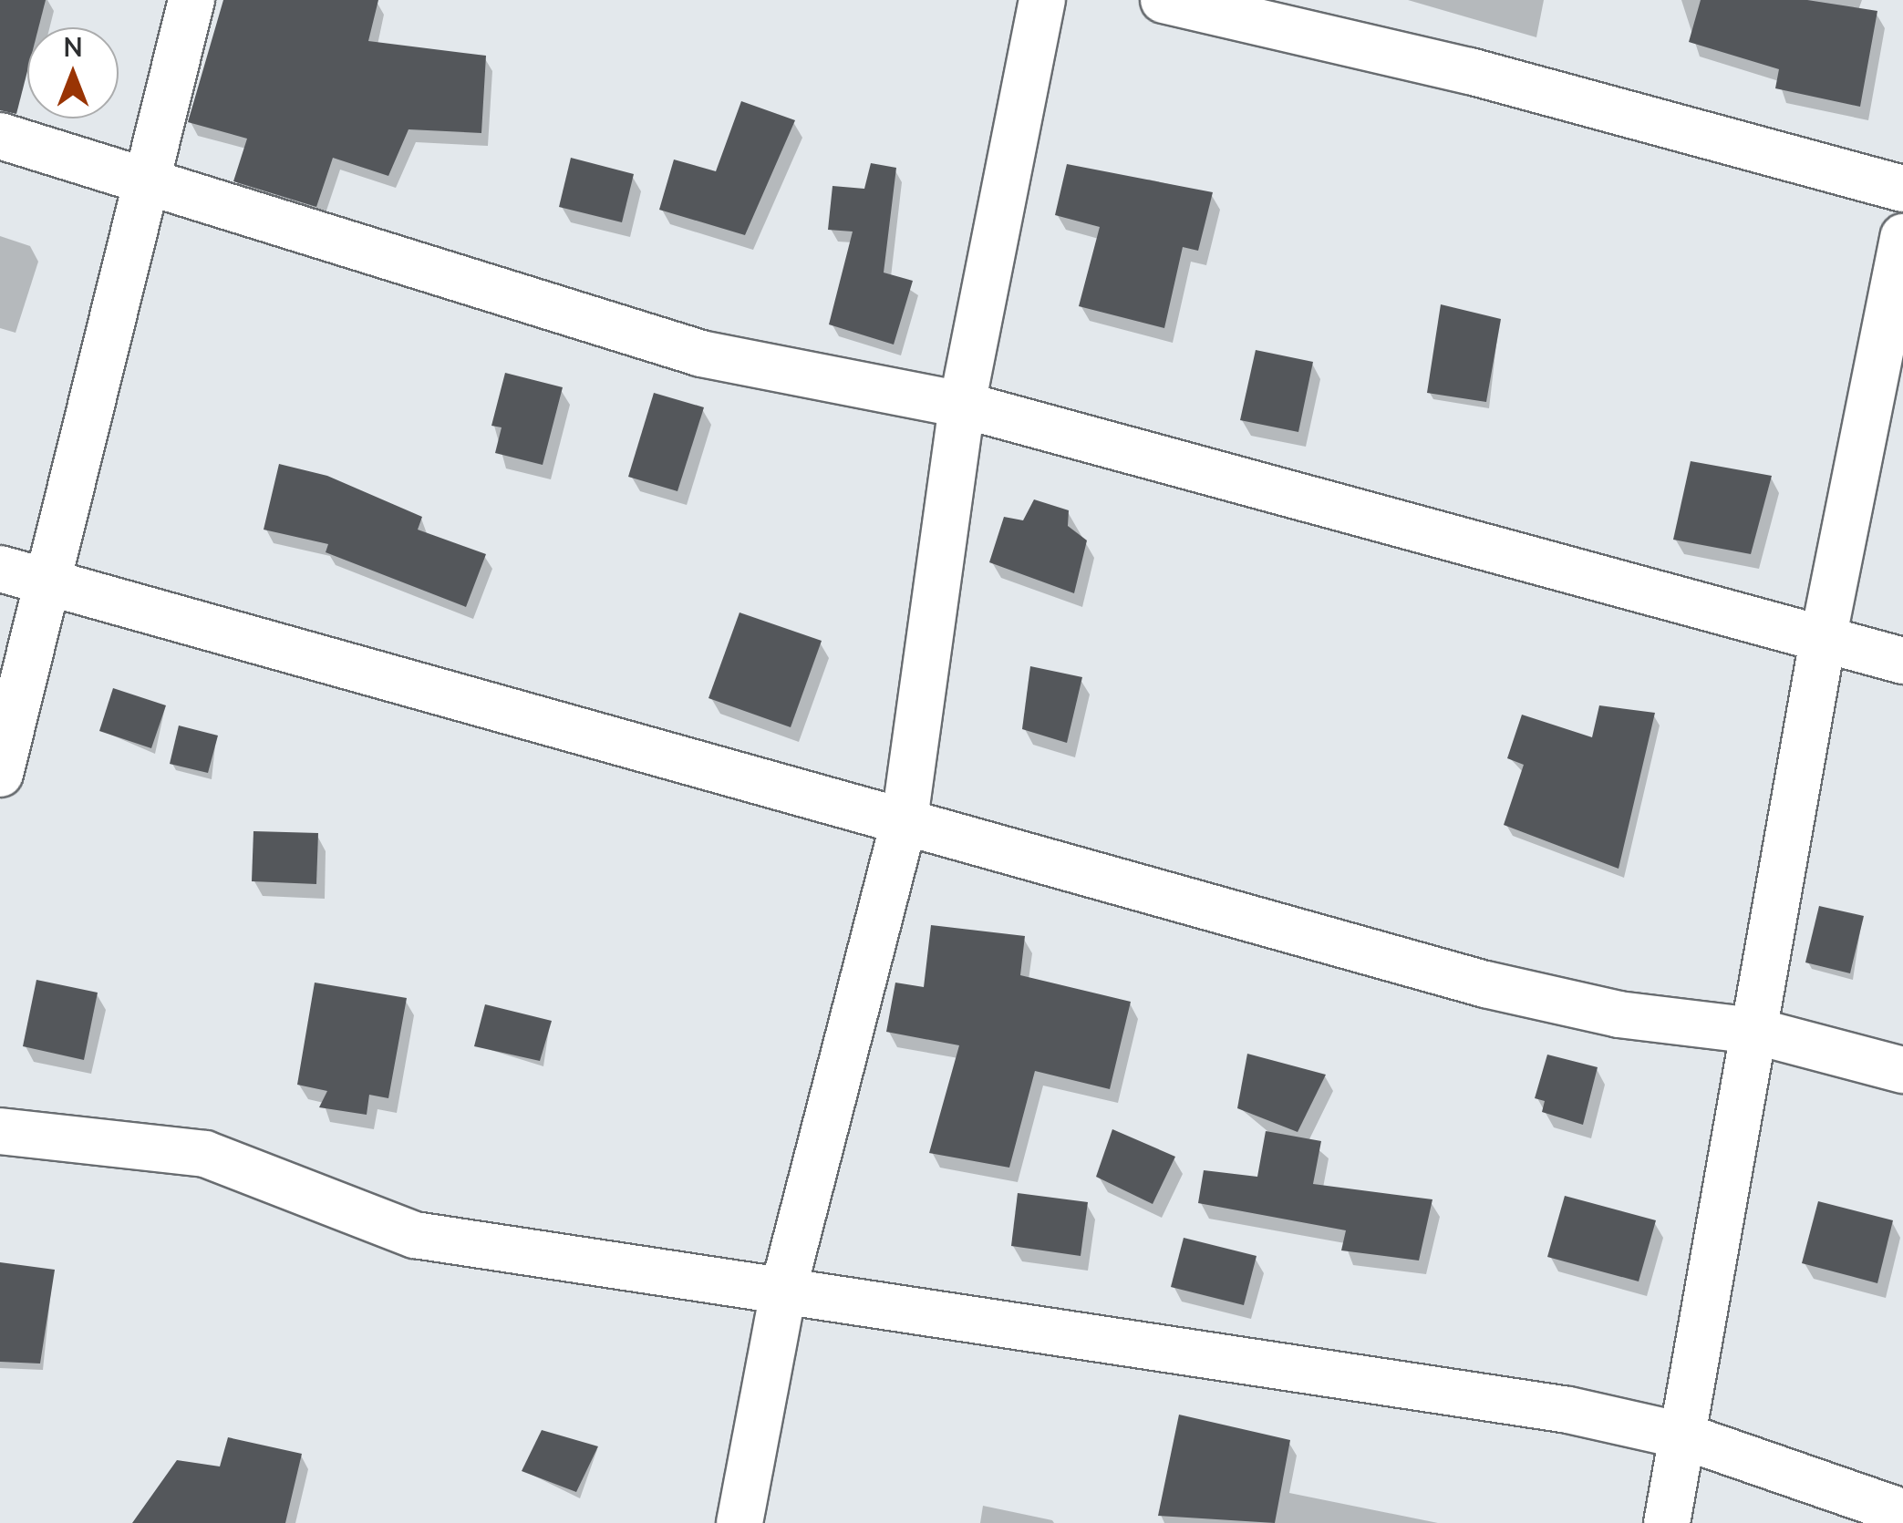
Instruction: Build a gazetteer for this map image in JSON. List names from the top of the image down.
{
  "north": "top"
}
